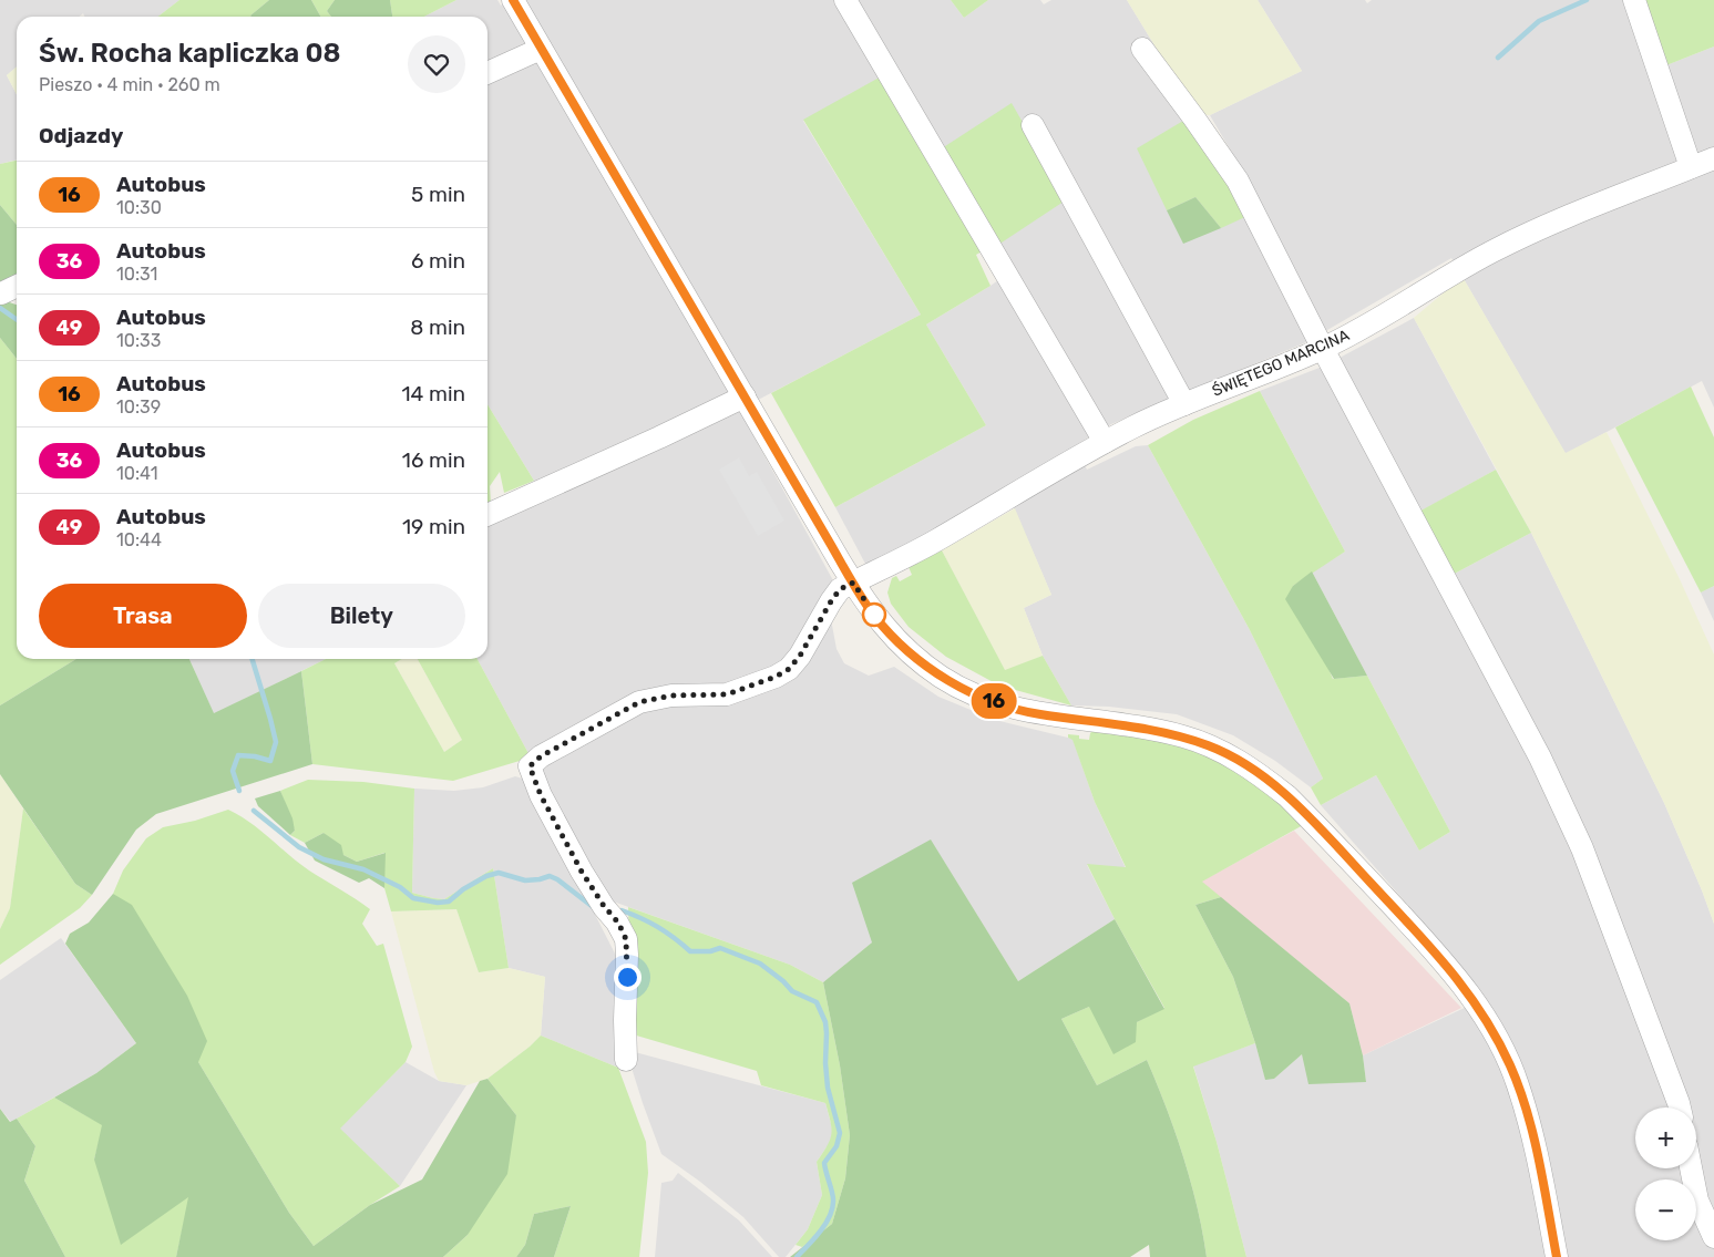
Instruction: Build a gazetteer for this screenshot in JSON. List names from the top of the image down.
{
  "streets": {
    "street": ["ŚWIĘTEGO MARCINA"]
  },
  "lines": ["bus line 16"],
  "page": {
    "on_map": "16",
    "heading": [
      ["Św. Rocha kapliczka 08", "Pieszo · 4 min · 260 m"],
      "Odjazdy"
    ],
    "list": [
      {
        "mark": "16",
        "name": "Autobus",
        "note": "10:30",
        "value": "5 min"
      },
      {
        "mark": "36",
        "name": "Autobus",
        "note": "10:31",
        "value": "6 min"
      },
      {
        "mark": "49",
        "name": "Autobus",
        "note": "10:33",
        "value": "8 min"
      },
      {
        "mark": "16",
        "name": "Autobus",
        "note": "10:39",
        "value": "14 min"
      },
      {
        "mark": "36",
        "name": "Autobus",
        "note": "10:41",
        "value": "16 min"
      },
      {
        "mark": "49",
        "name": "Autobus",
        "note": "10:44",
        "value": "19 min"
      }
    ],
    "buttons": ["Trasa", "Bilety"],
    "map_buttons": ["+", "−"]
  }
}
